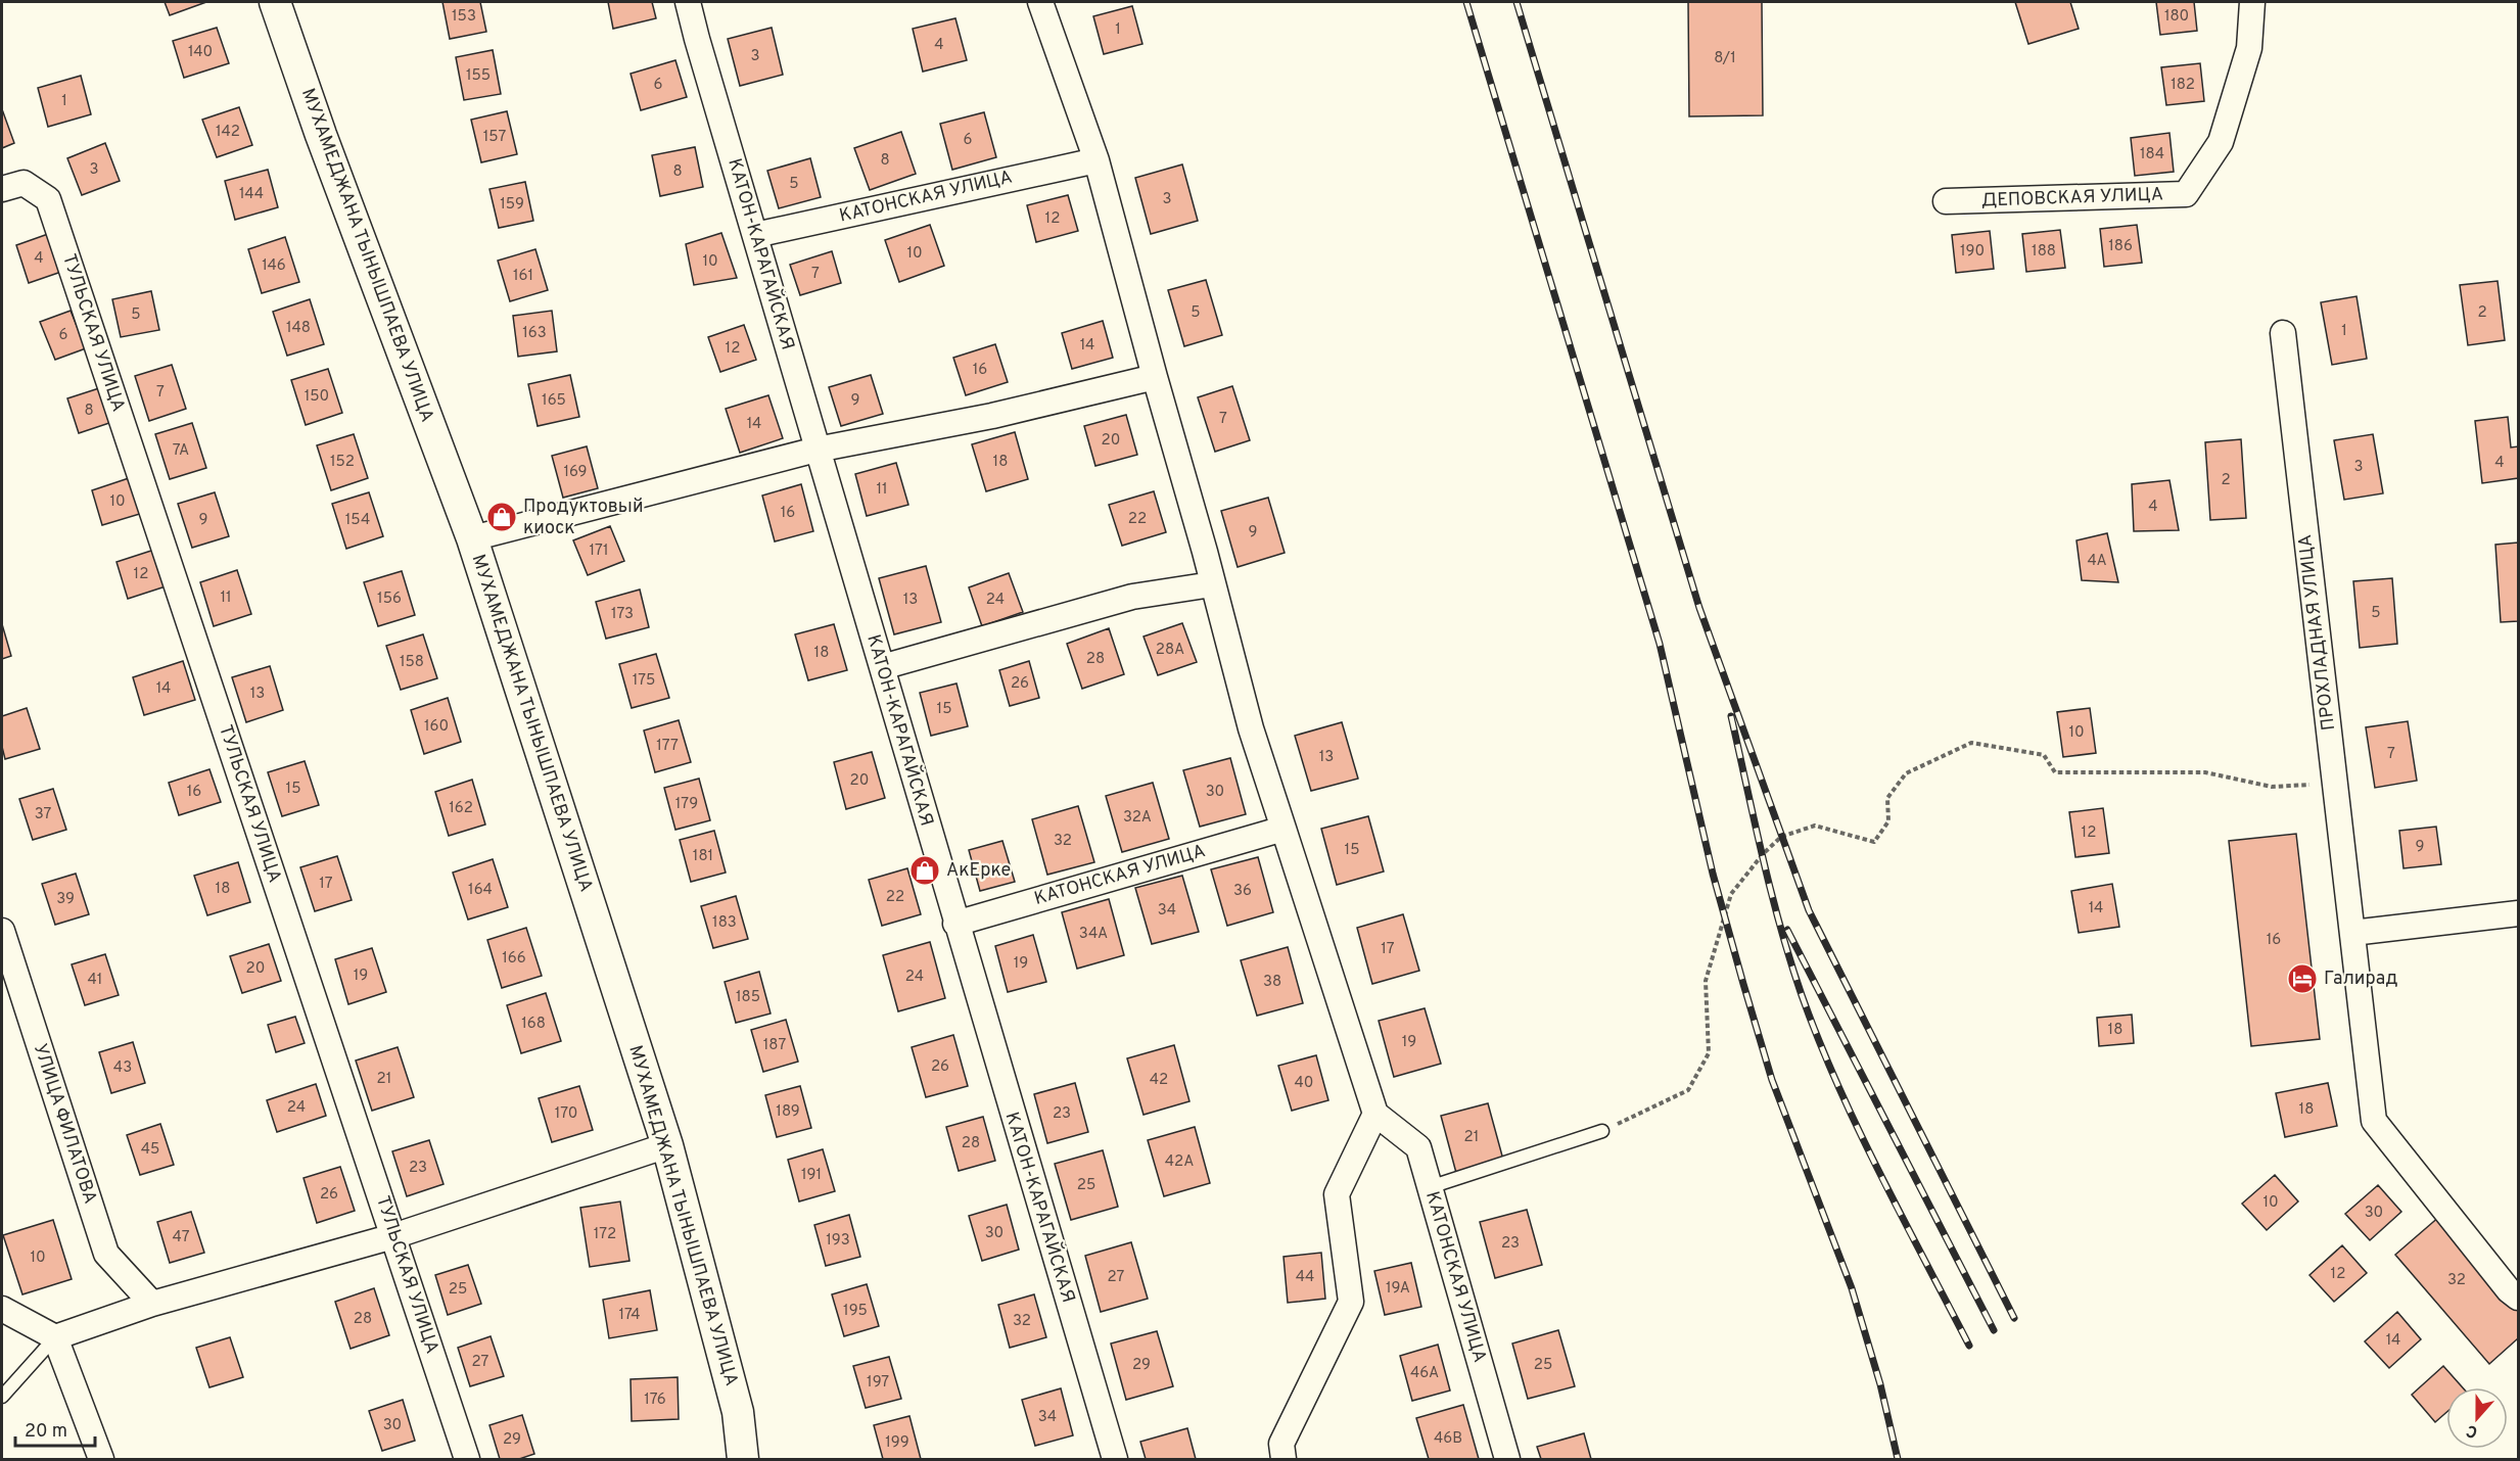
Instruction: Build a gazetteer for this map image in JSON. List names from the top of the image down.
{
  "streets": {
    "street": [
      "КАТОНСКАЯ УЛИЦА",
      "ДЕПОВСКАЯ УЛИЦА",
      "КАТОН-КАРАГАЙСКАЯ",
      "МУХАМЕДЖАНА ТЫНЫШПАЕВА УЛИЦА",
      "ТУЛЬСКАЯ УЛИЦА",
      "ПРОХЛАДНАЯ УЛИЦА",
      "УЛИЦА ФИЛАТОВА"
    ]
  },
  "crossings": [
    ["КАТОНСКАЯ УЛИЦА", "КАТОН-КАРАГАЙСКАЯ"]
  ],
  "places": {
    "shop": ["Продуктовый киоск", "АкЕрке"],
    "hotel": ["Галирад"]
  },
  "house_numbers": [
    "153",
    "180",
    "1",
    "4",
    "140",
    "3",
    "8/1",
    "155",
    "6",
    "182",
    "1",
    "142",
    "157",
    "6",
    "184",
    "8",
    "3",
    "8",
    "5",
    "144",
    "3",
    "159",
    "12",
    "186",
    "190",
    "188",
    "10",
    "4",
    "10",
    "146",
    "7",
    "161",
    "5",
    "2",
    "5",
    "148",
    "1",
    "163",
    "6",
    "14",
    "12",
    "16",
    "7",
    "150",
    "165",
    "9",
    "8",
    "7",
    "14",
    "20",
    "7А",
    "152",
    "18",
    "4",
    "3",
    "169",
    "2",
    "11",
    "10",
    "4",
    "16",
    "22",
    "9",
    "154",
    "9",
    "171",
    "4А",
    "12",
    "11",
    "156",
    "13",
    "24",
    "5",
    "173",
    "28А",
    "18",
    "28",
    "158",
    "175",
    "26",
    "14",
    "13",
    "15",
    "160",
    "10",
    "177",
    "7",
    "13",
    "20",
    "15",
    "16",
    "30",
    "179",
    "162",
    "37",
    "32А",
    "12",
    "32",
    "9",
    "15",
    "181",
    "17",
    "18",
    "164",
    "36",
    "22",
    "39",
    "14",
    "34",
    "183",
    "34А",
    "16",
    "17",
    "166",
    "19",
    "20",
    "19",
    "24",
    "41",
    "38",
    "185",
    "168",
    "18",
    "19",
    "187",
    "26",
    "43",
    "21",
    "42",
    "40",
    "24",
    "18",
    "189",
    "170",
    "23",
    "21",
    "28",
    "45",
    "42А",
    "23",
    "191",
    "25",
    "26",
    "10",
    "30",
    "30",
    "172",
    "47",
    "193",
    "23",
    "10",
    "12",
    "27",
    "44",
    "32",
    "19А",
    "25",
    "195",
    "174",
    "28",
    "32",
    "14",
    "27",
    "29",
    "25",
    "46А",
    "197",
    "176",
    "34",
    "30",
    "46В",
    "29",
    "199"
  ],
  "scale_bar": "20 m",
  "north": "bottom"
}
